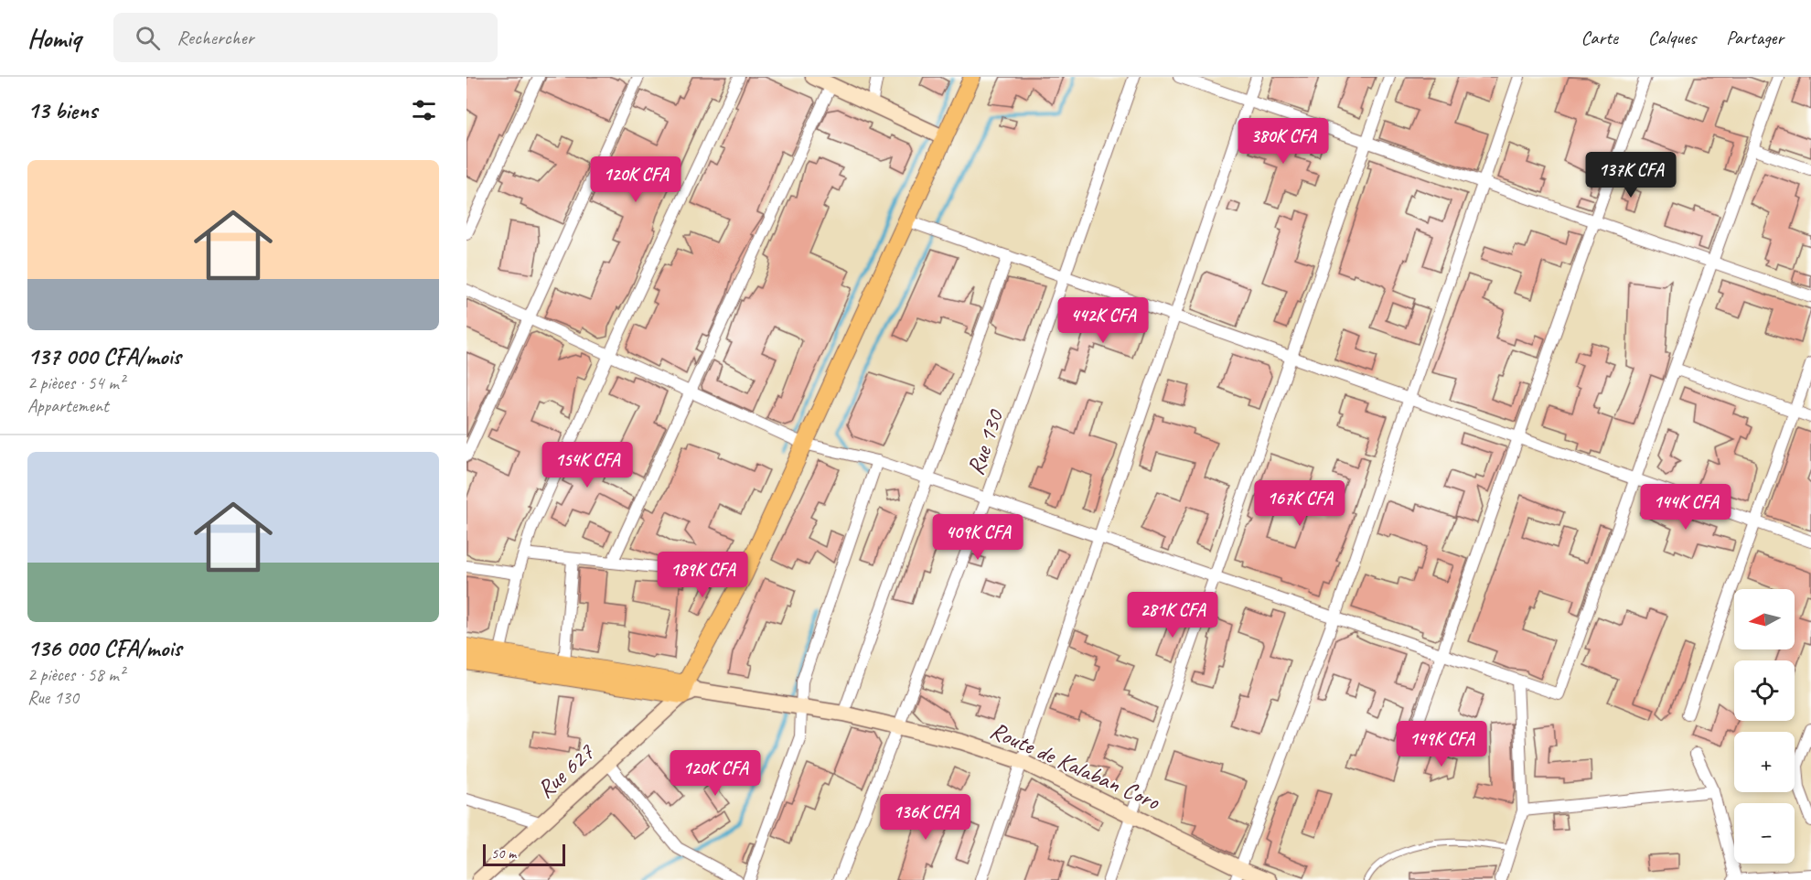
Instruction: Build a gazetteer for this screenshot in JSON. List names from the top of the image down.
{
  "streets": {
    "main road": ["Route de Kalaban Coro", "Rue 627"],
    "street": ["Rue 130"]
  },
  "crossings": [
    ["Rue 130", "Route de Kalaban Coro"],
    ["Route de Kalaban Coro", "Rue 627"]
  ],
  "scale_bar": "50 m",
  "north": "left",
  "page": {
    "header": "Homiq",
    "search": "Rechercher",
    "nav": ["Carte", "Calques", "Partager"],
    "heading": "13 biens",
    "price": [
      "380K CFA",
      "137K CFA",
      "120K CFA",
      "442K CFA",
      "154K CFA",
      "167K CFA",
      "144K CFA",
      "409K CFA",
      "189K CFA",
      "281K CFA",
      "149K CFA",
      "120K CFA",
      "136K CFA"
    ],
    "list": [
      {
        "name": "137 000 CFA/mois",
        "note": "2 pièces · 54 m² · Appartement"
      },
      {
        "name": "136 000 CFA/mois",
        "note": "2 pièces · 58 m² · Rue 130"
      }
    ],
    "map_buttons": ["+", "−"],
    "scale": "50 m"
  }
}
